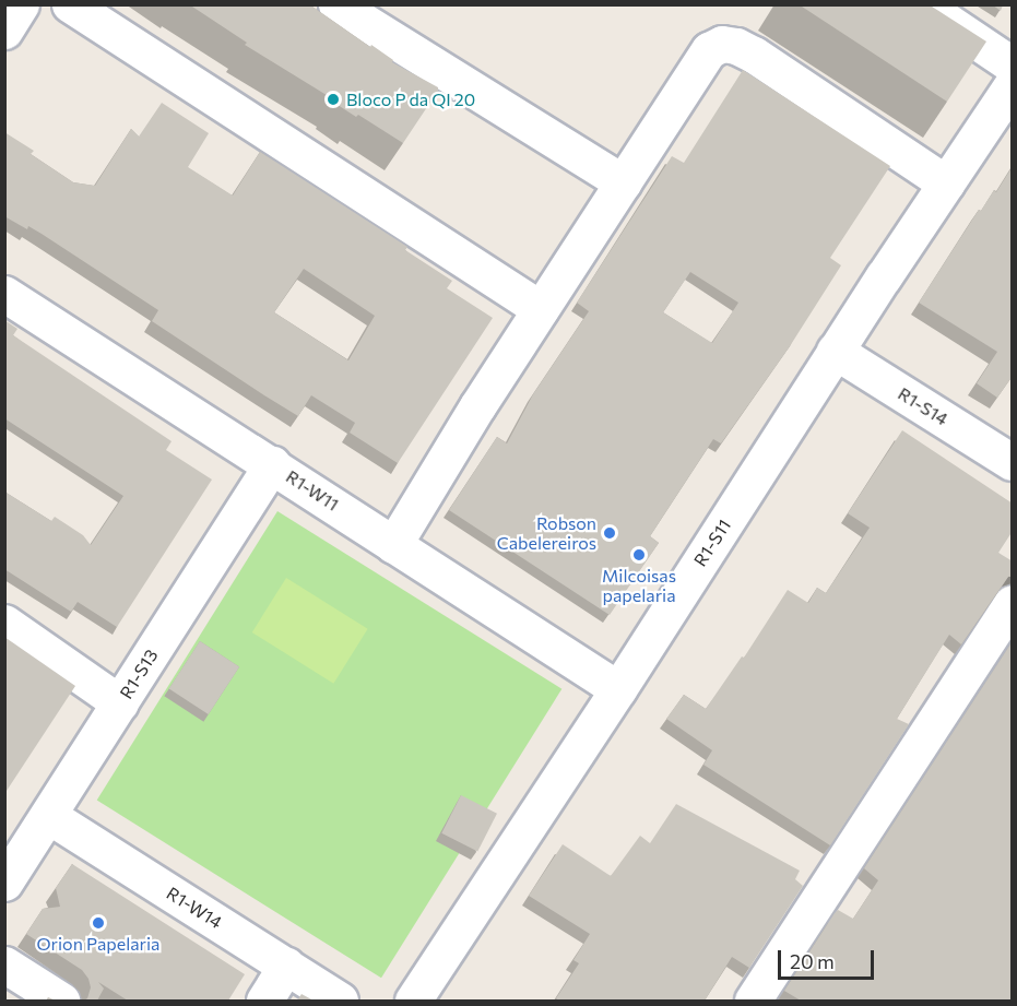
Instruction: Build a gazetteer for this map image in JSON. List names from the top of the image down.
{
  "streets": {
    "street": [
      "R1-S14",
      "R1-W11",
      "R1-S11",
      "R1-S13",
      "R1-W14"
    ]
  },
  "crossings": [
    ["R1-S14", "R1-S11"],
    ["R1-W11", "R1-S11"],
    ["R1-W11", "R1-S13"],
    ["R1-S13", "R1-W14"]
  ],
  "places": [
    "Bloco P da QI 20",
    "Robson Cabelereiros",
    "Milcoisas papelaria",
    "Orion Papelaria"
  ],
  "scale_bar": "20 m"
}
